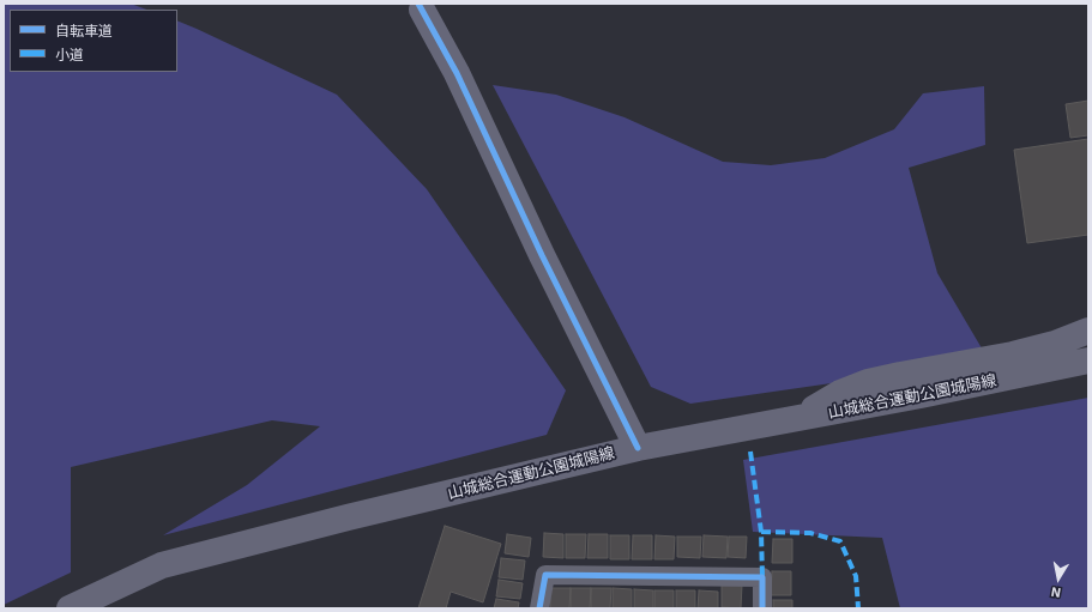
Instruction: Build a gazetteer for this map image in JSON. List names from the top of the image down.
{
  "streets": {
    "main road": ["山城総合運動公園城陽線"]
  },
  "legend": ["自転車道", "小道"],
  "north": "bottom"
}
